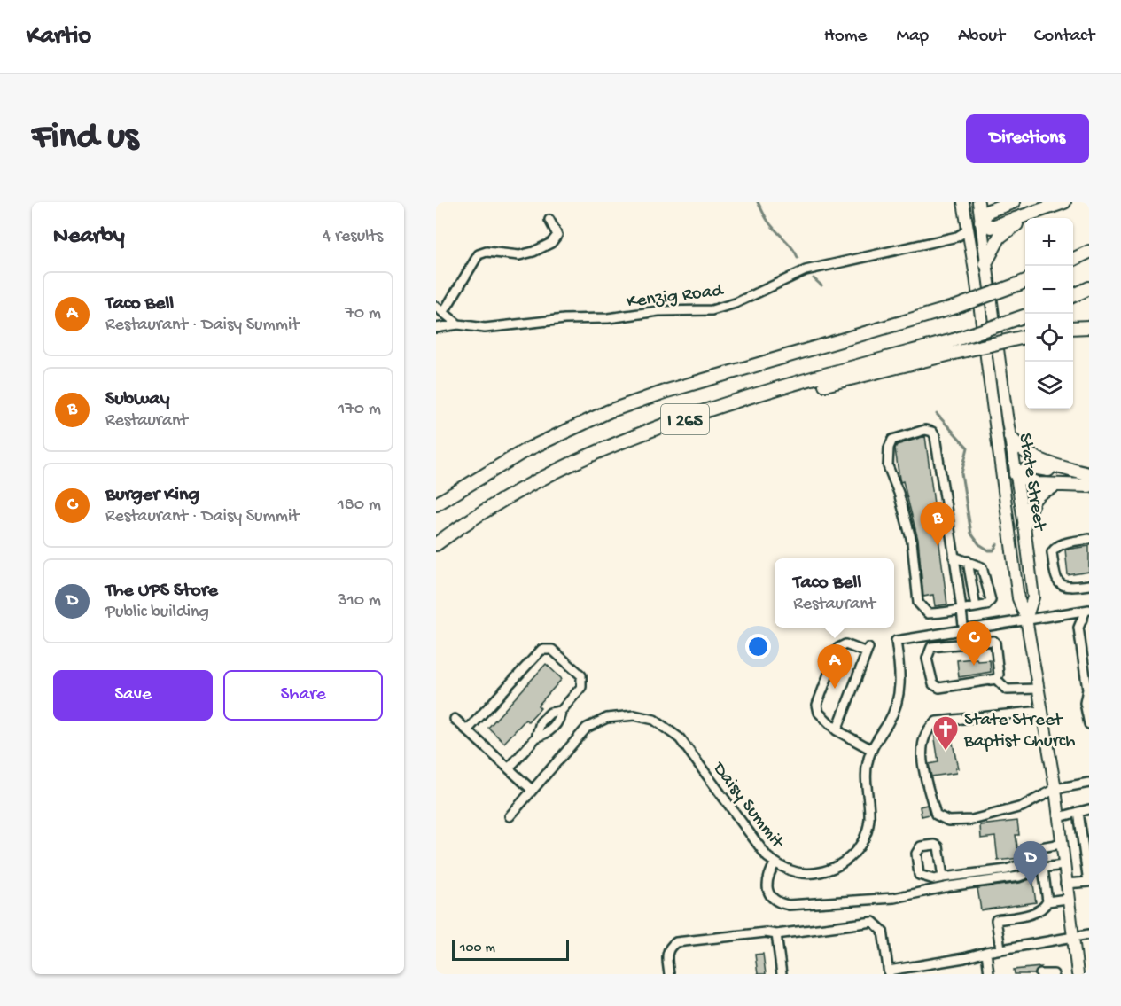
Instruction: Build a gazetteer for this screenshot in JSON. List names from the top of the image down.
{
  "streets": {
    "highway": ["I 265"],
    "main road": ["State Street"],
    "street": ["Kenzig Road", "Daisy Summit"]
  },
  "crossings": [
    ["Kenzig Road", "State Street"]
  ],
  "places": {
    "church": ["State Street Baptist Church"]
  },
  "scale_bar": "100 m",
  "page": {
    "header": "Kartio",
    "nav": [
      "Home",
      "Map",
      "About",
      "Contact"
    ],
    "buttons": [
      "Directions",
      ["Save", "Share"]
    ],
    "title": "Find us",
    "heading": ["Nearby", "4 results"],
    "map_buttons": ["+", "−"],
    "list": [
      {
        "mark": "A",
        "name": "Taco Bell",
        "note": "Restaurant · Daisy Summit",
        "value": "70 m"
      },
      {
        "mark": "B",
        "name": "Subway",
        "note": "Restaurant",
        "value": "170 m"
      },
      {
        "mark": "C",
        "name": "Burger King",
        "note": "Restaurant · Daisy Summit",
        "value": "180 m"
      },
      {
        "mark": "D",
        "name": "The UPS Store",
        "note": "Public building",
        "value": "310 m"
      }
    ],
    "pins": [
      "B",
      "C",
      "A",
      "D"
    ],
    "popup": ["Taco Bell", "Restaurant"],
    "scale": "100 m"
  }
}
